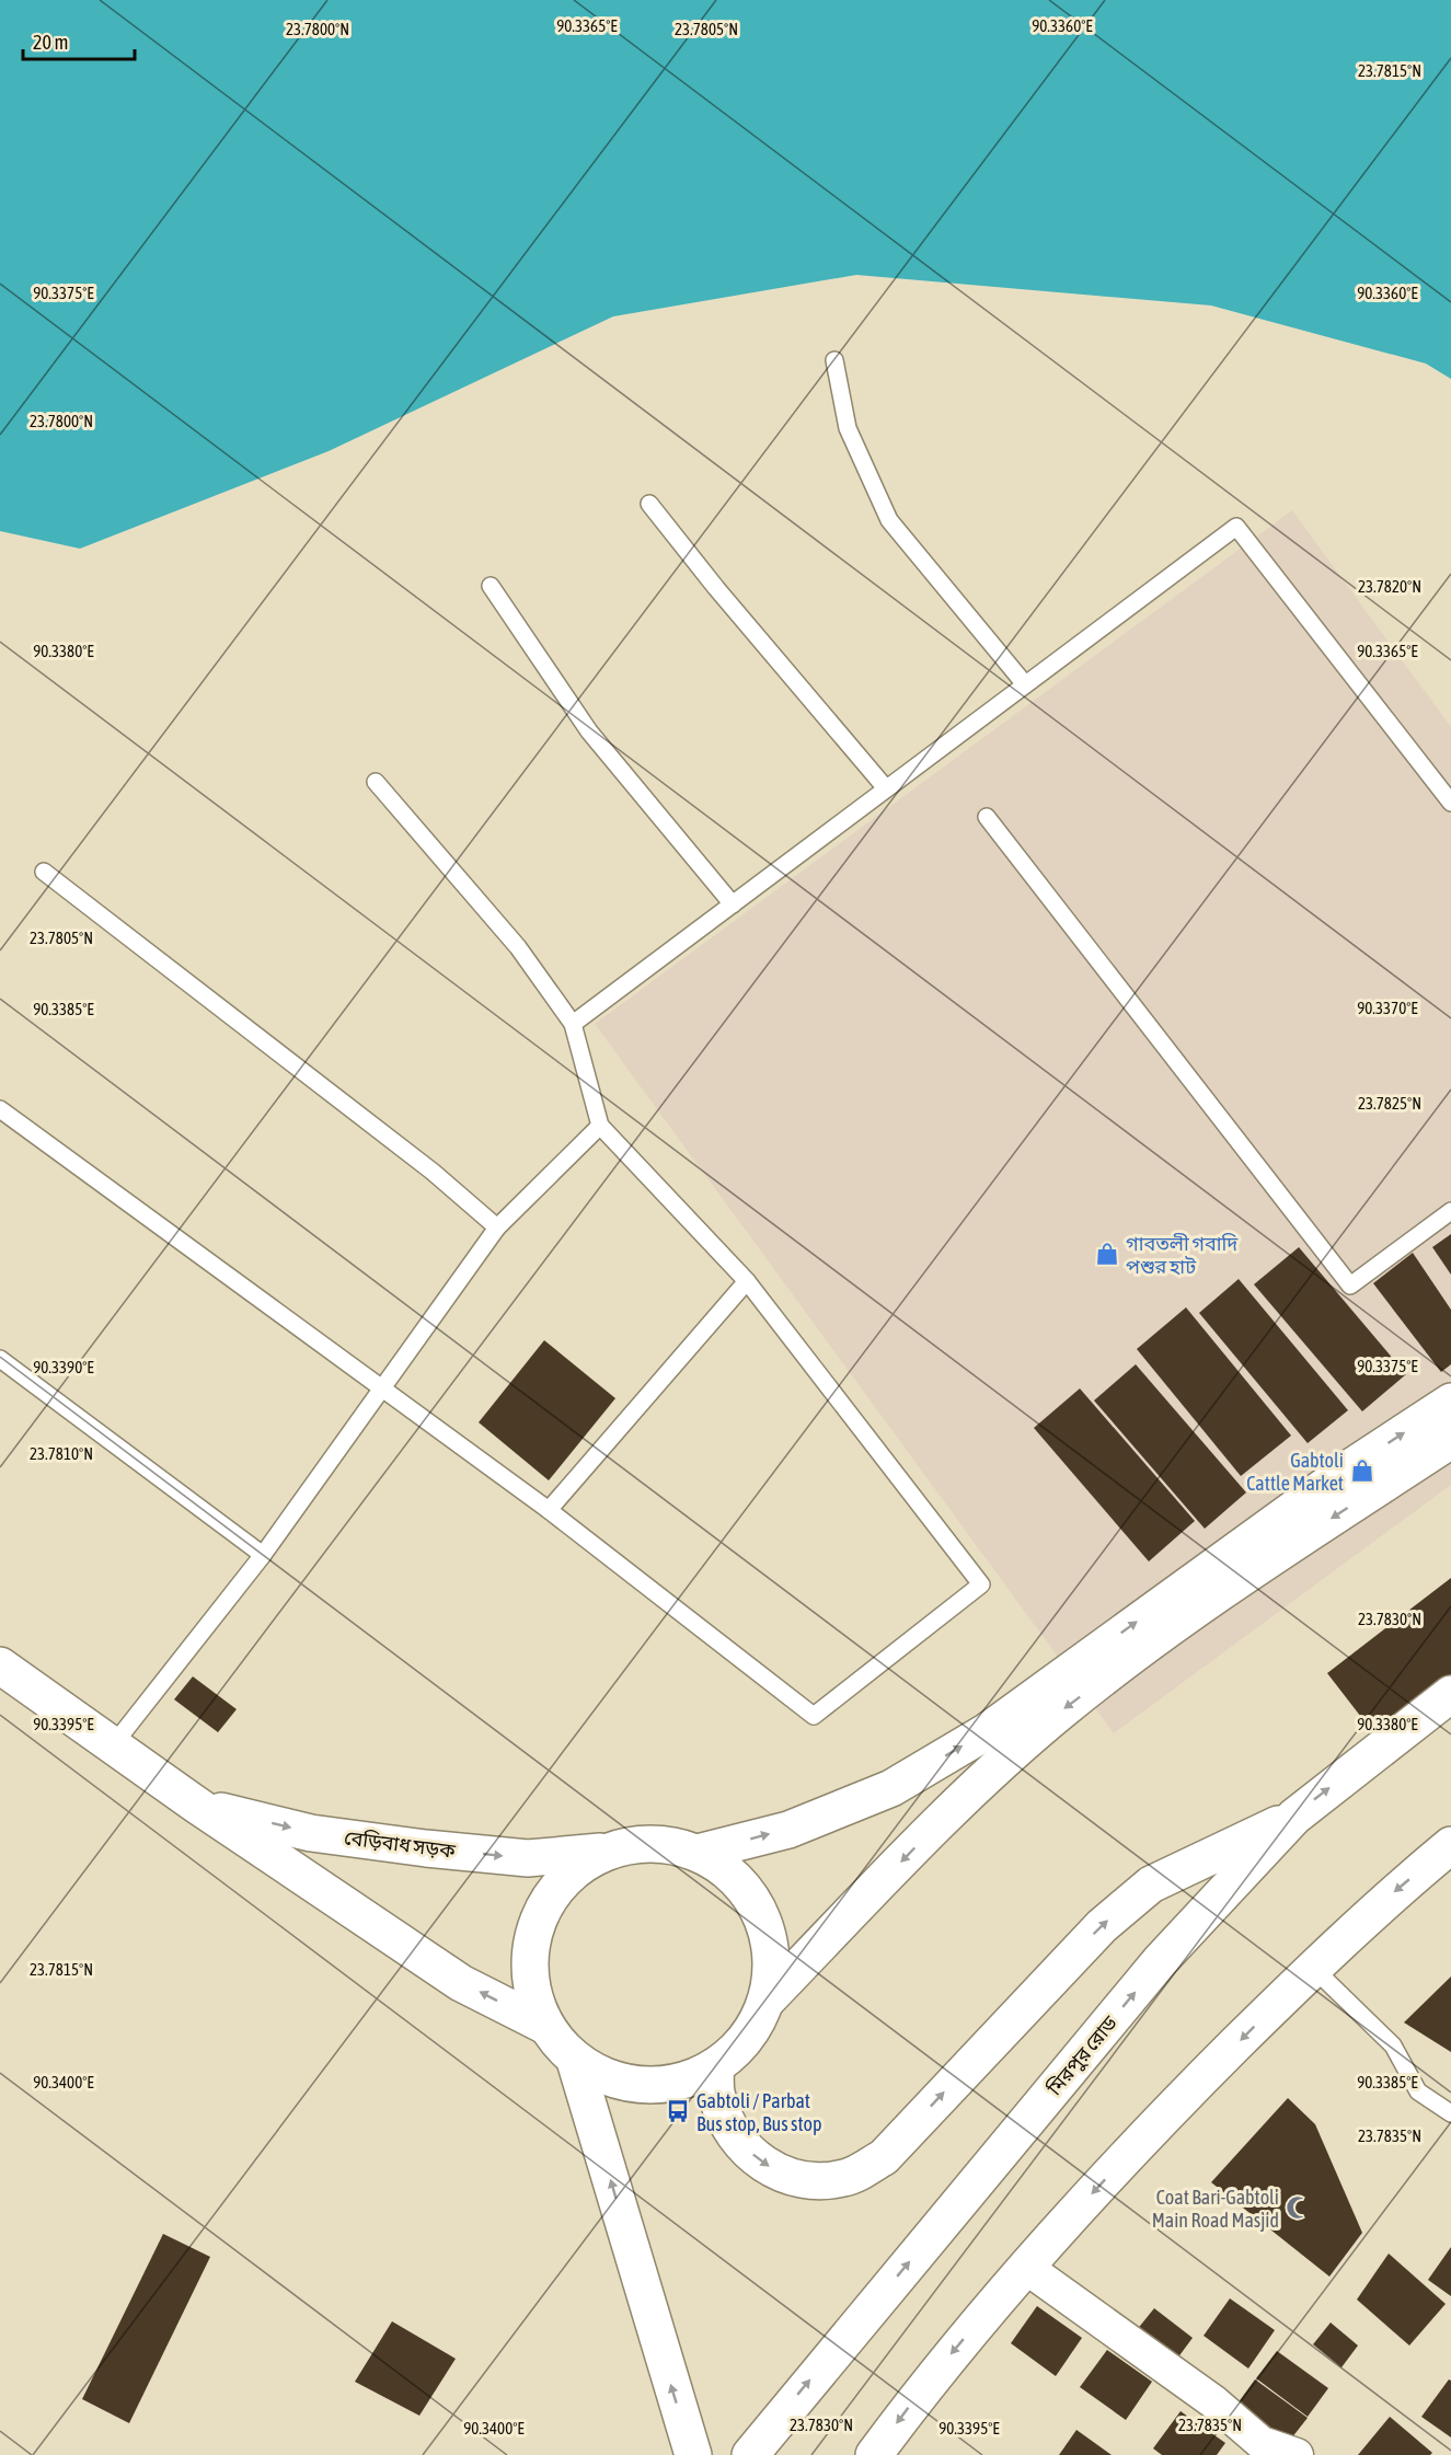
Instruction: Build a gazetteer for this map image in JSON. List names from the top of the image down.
{
  "streets": {
    "highway": ["বেড়িবাধ সড়ক", "মিরপুর রোড"]
  },
  "places": {
    "shop": ["গাবতলী গবাদি পশুর হাট", "Gabtoli Cattle Market"],
    "bus stop": ["Gabtoli / Parbat Bus stop, Bus stop"],
    "mosque": ["Coat Bari-Gabtoli Main Road Masjid"]
  },
  "scale_bar": "20 m",
  "coordinates": [
    "90.3365°E",
    "90.3360°E",
    "23.7800°N",
    "23.7805°N",
    "23.7815°N",
    "90.3375°E",
    "23.7820°N",
    "90.3380°E",
    "90.3370°E",
    "90.3385°E",
    "23.7825°N",
    "90.3390°E",
    "23.7810°N",
    "23.7830°N",
    "90.3395°E",
    "90.3400°E",
    "23.7835°N"
  ]
}
